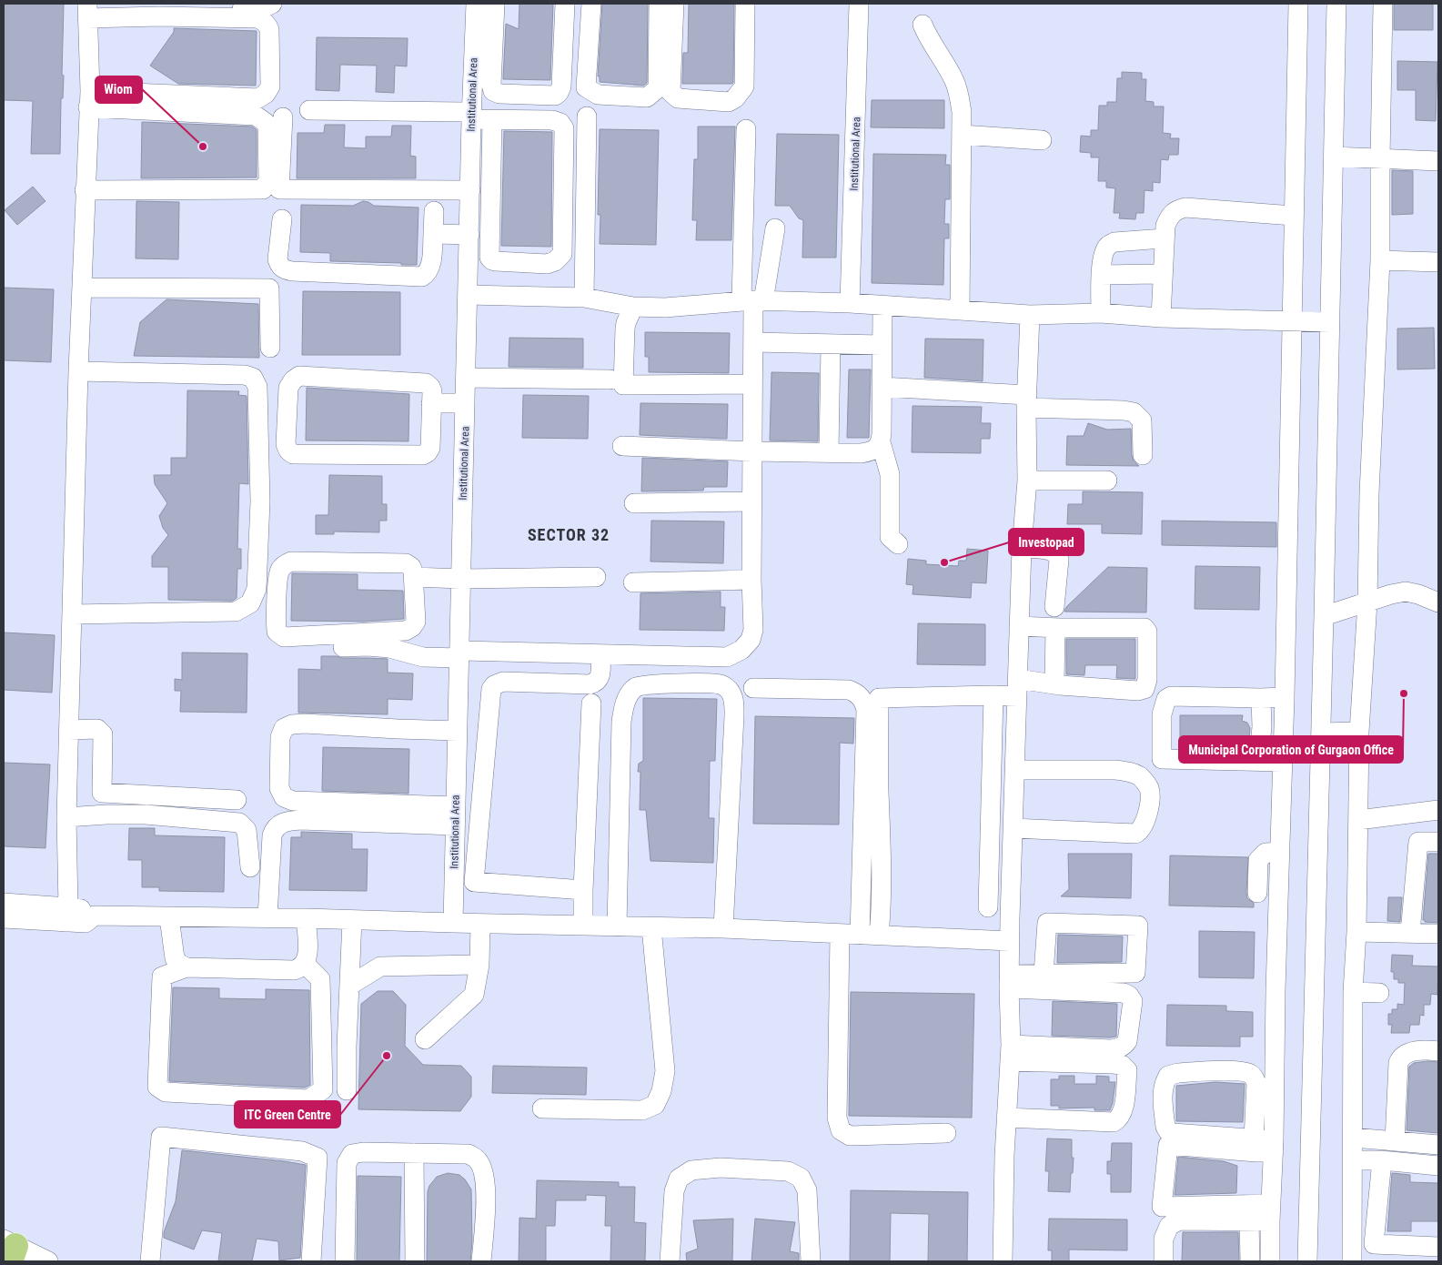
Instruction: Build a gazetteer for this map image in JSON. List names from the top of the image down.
{
  "streets": {
    "street": ["Institutional Area"]
  },
  "districts": ["SECTOR 32"],
  "places": [
    "Wiom",
    "Investopad",
    "Municipal Corporation of Gurgaon Office",
    "ITC Green Centre"
  ]
}
